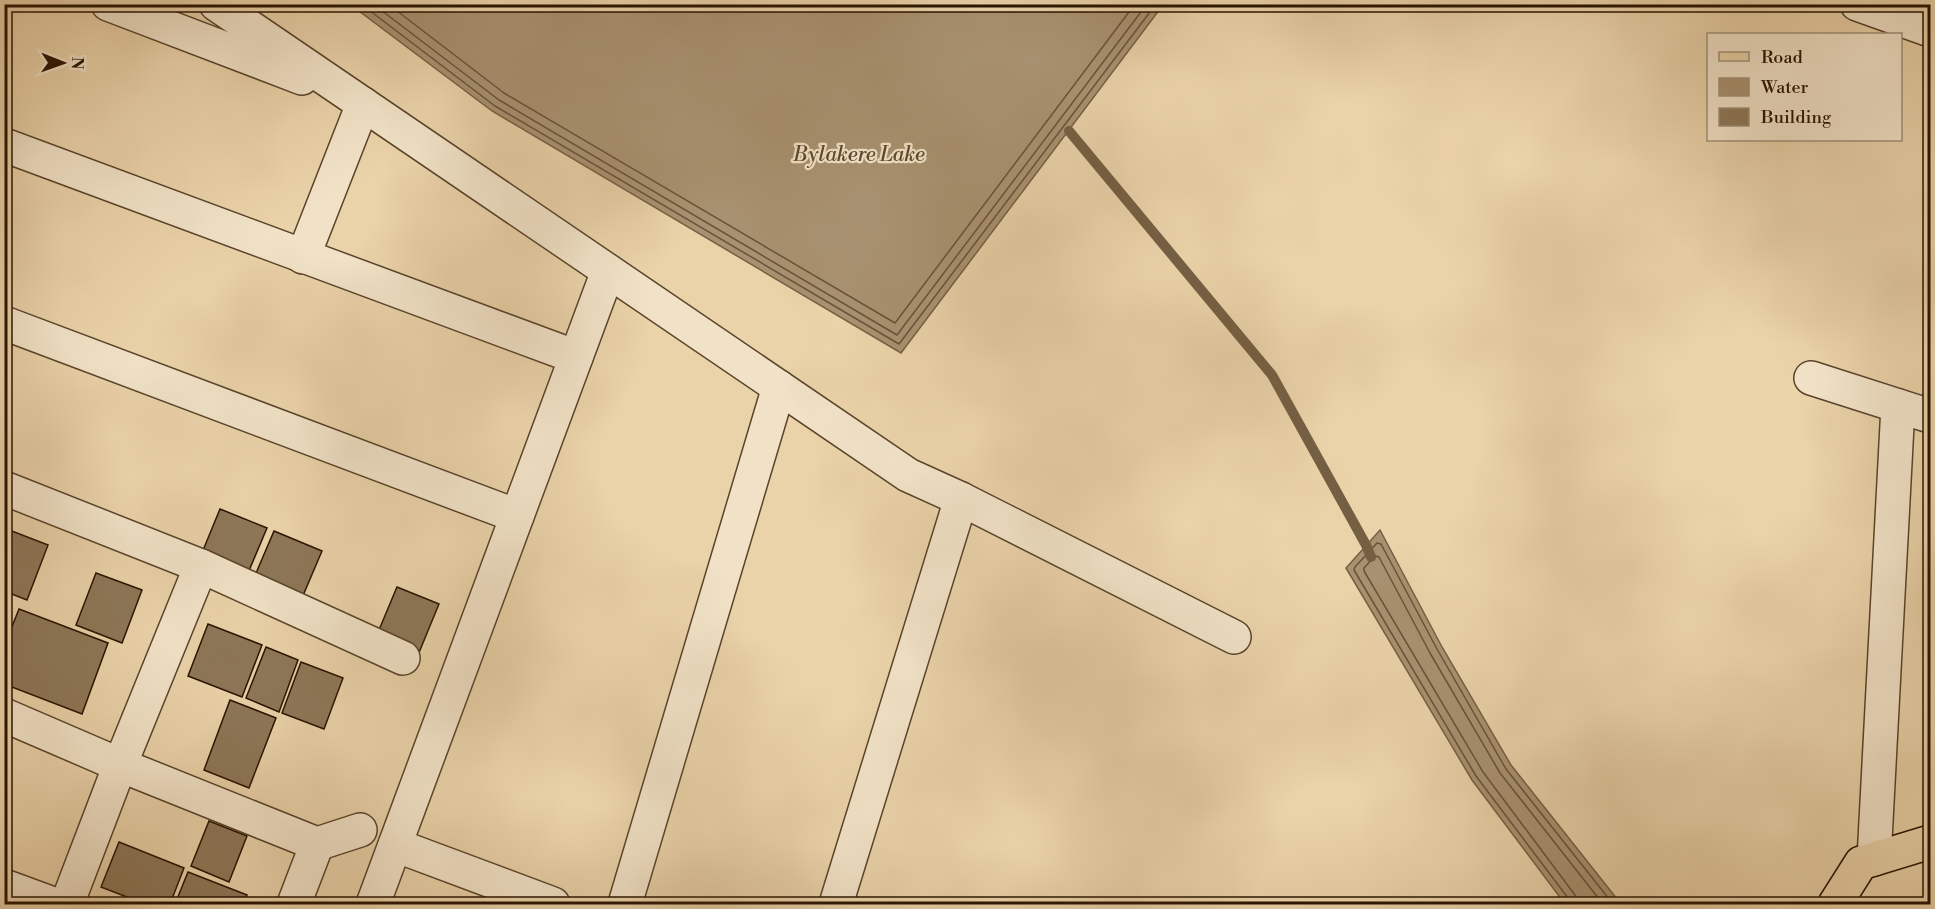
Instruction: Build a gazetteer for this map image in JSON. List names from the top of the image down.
{
  "water": ["Bylakere Lake"],
  "legend": ["Road", "Water", "Building"],
  "north": "right"
}
